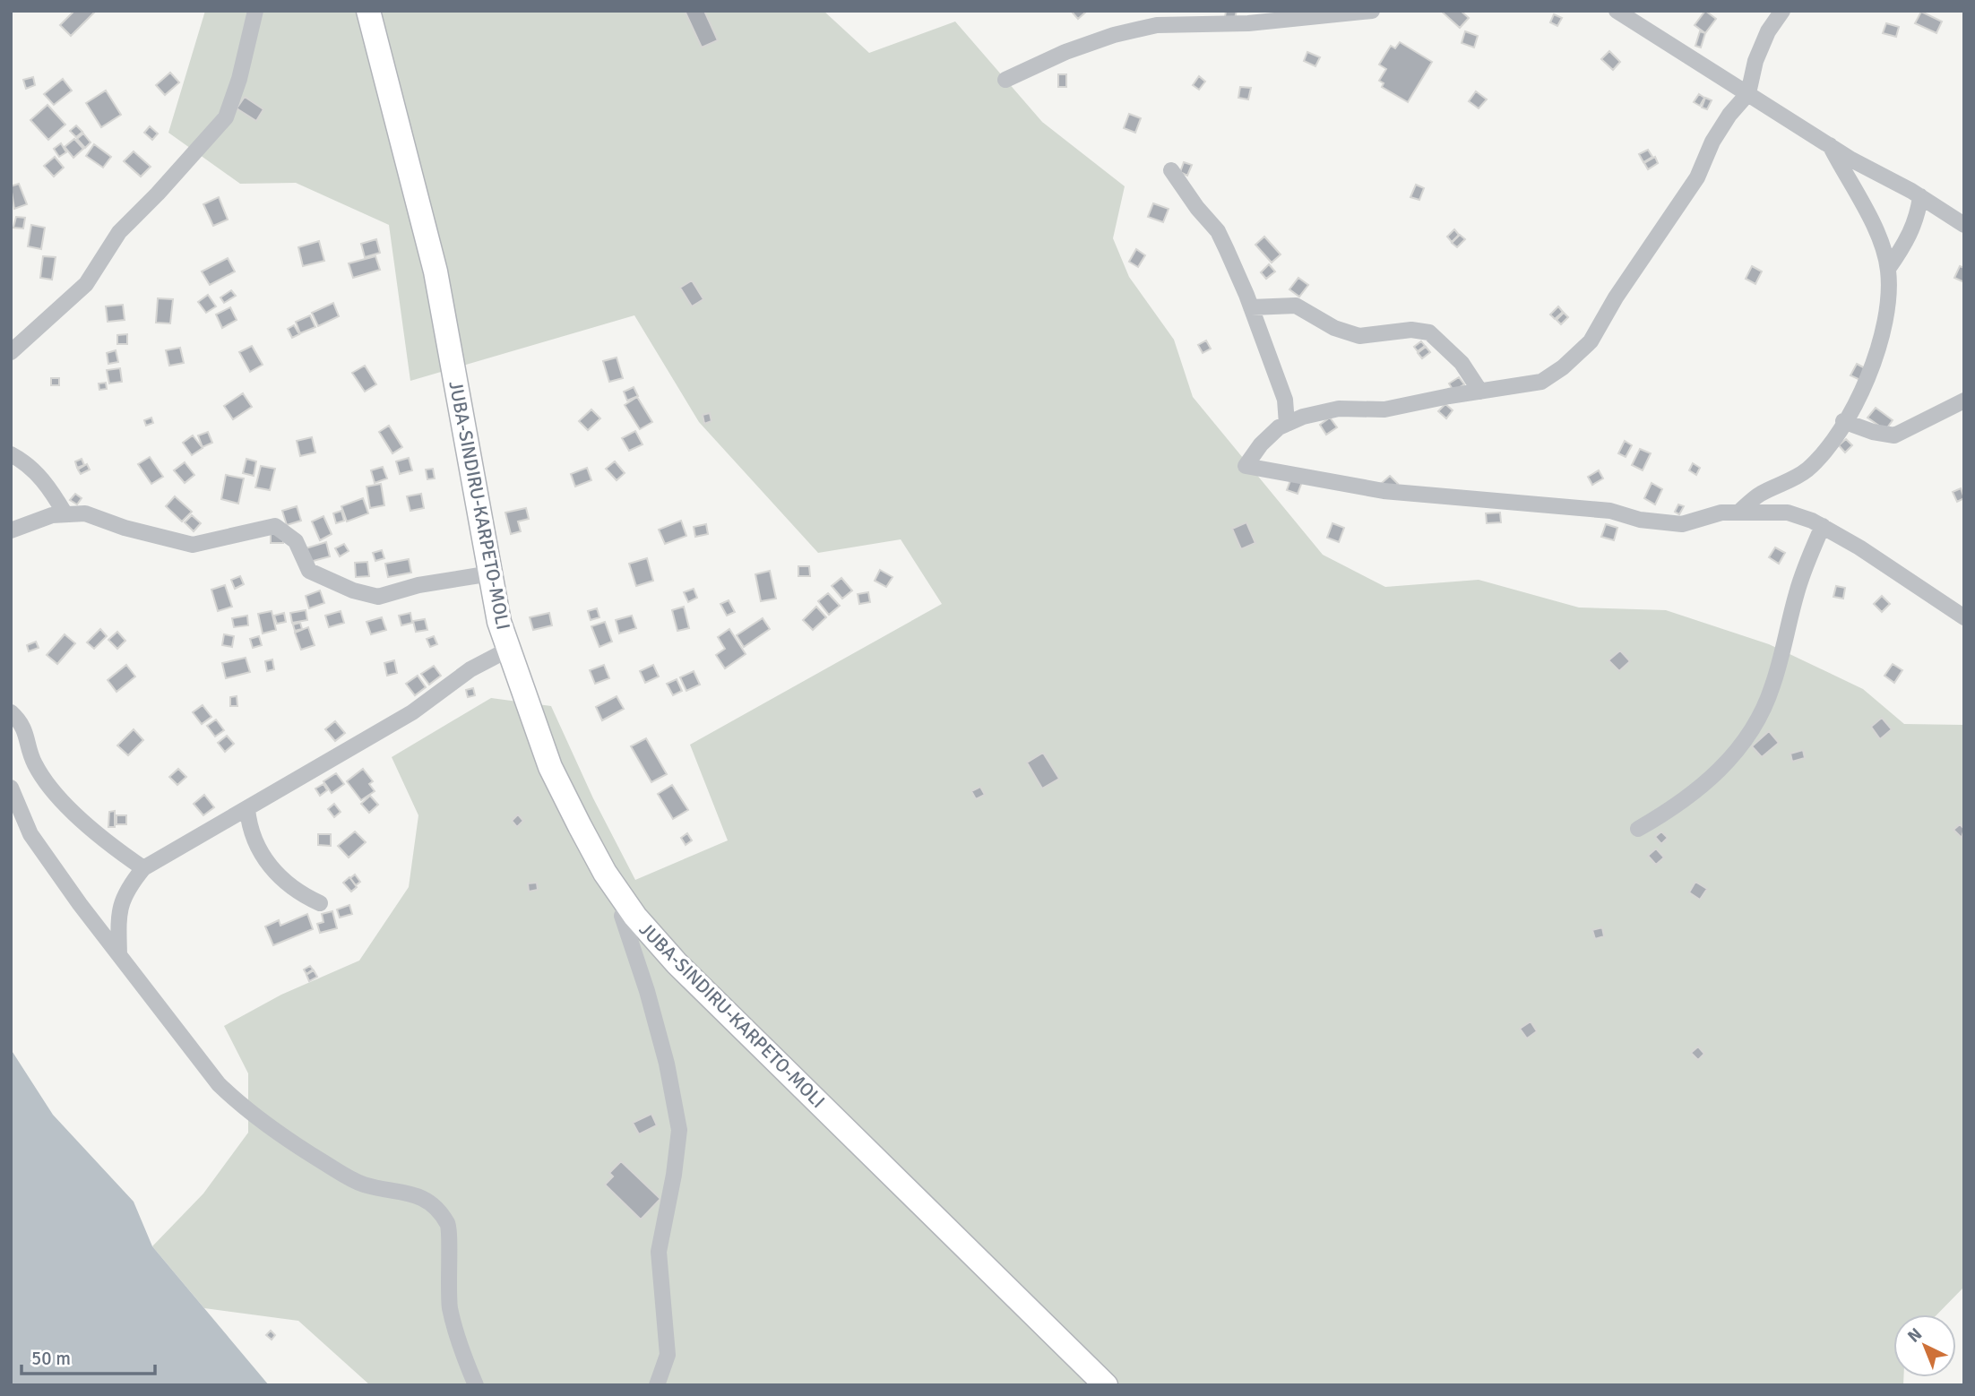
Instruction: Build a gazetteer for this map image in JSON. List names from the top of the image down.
{
  "streets": {
    "main road": ["JUBA-SINDIRU-KARPETO-MOLI"]
  },
  "scale_bar": "50 m",
  "north": "top left"
}
